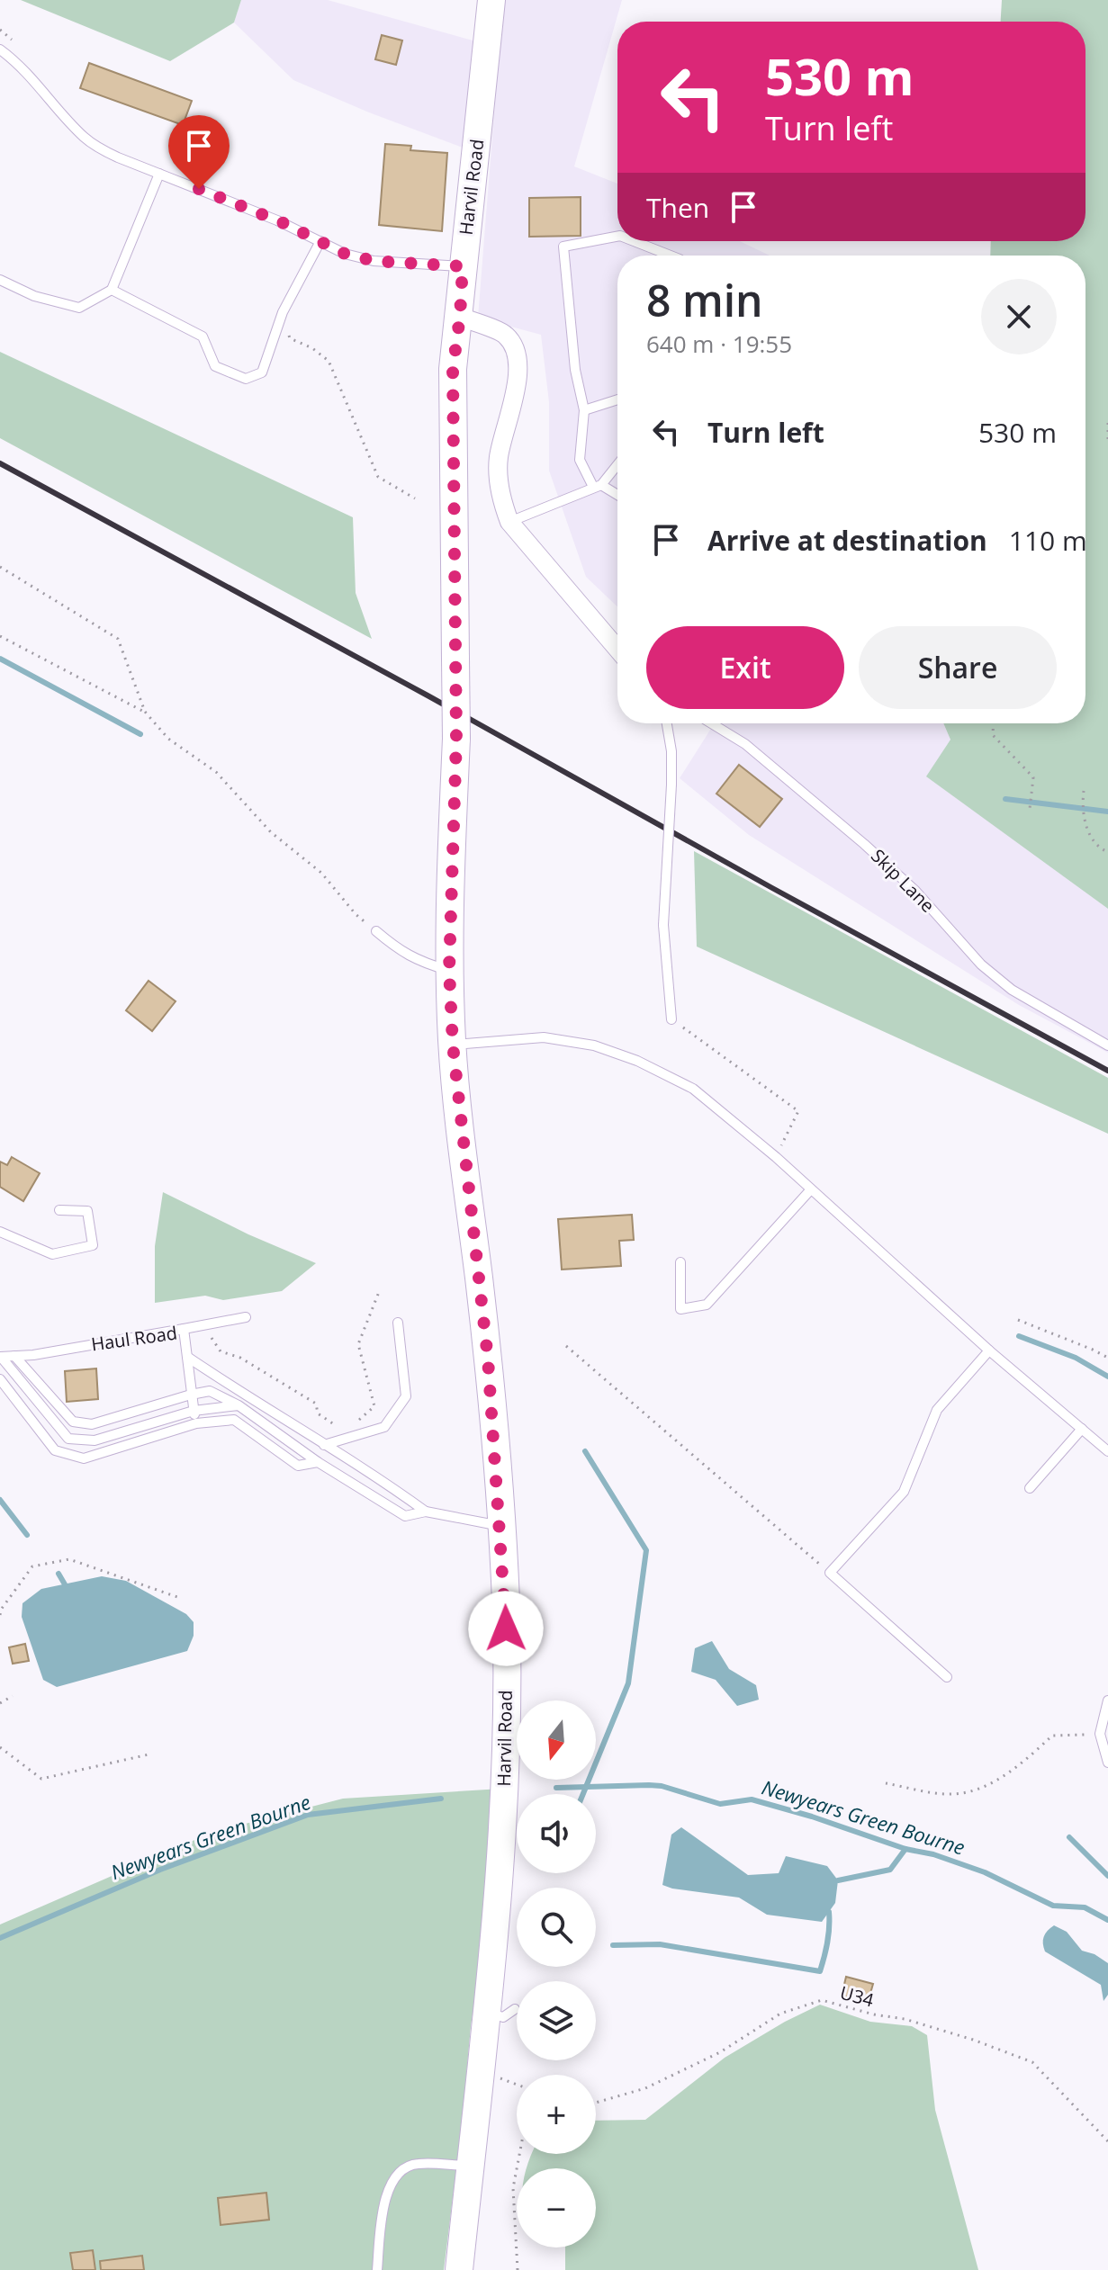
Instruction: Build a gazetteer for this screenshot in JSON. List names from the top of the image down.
{
  "streets": {
    "street": ["Harvil Road"],
    "lane": ["Skip Lane", "Haul Road"],
    "path": ["U34"]
  },
  "water": ["Newyears Green Bourne"],
  "north": "bottom",
  "page": {
    "turn": ["530 m", "Turn left"],
    "then": "Then",
    "heading": ["8 min", "640 m · 19:55"],
    "list": [
      {
        "name": "Turn left",
        "value": "530 m"
      },
      {
        "name": "Arrive at destination",
        "value": "110 m"
      }
    ],
    "buttons": ["Exit", "Share"],
    "map_buttons": ["+", "−"]
  }
}
